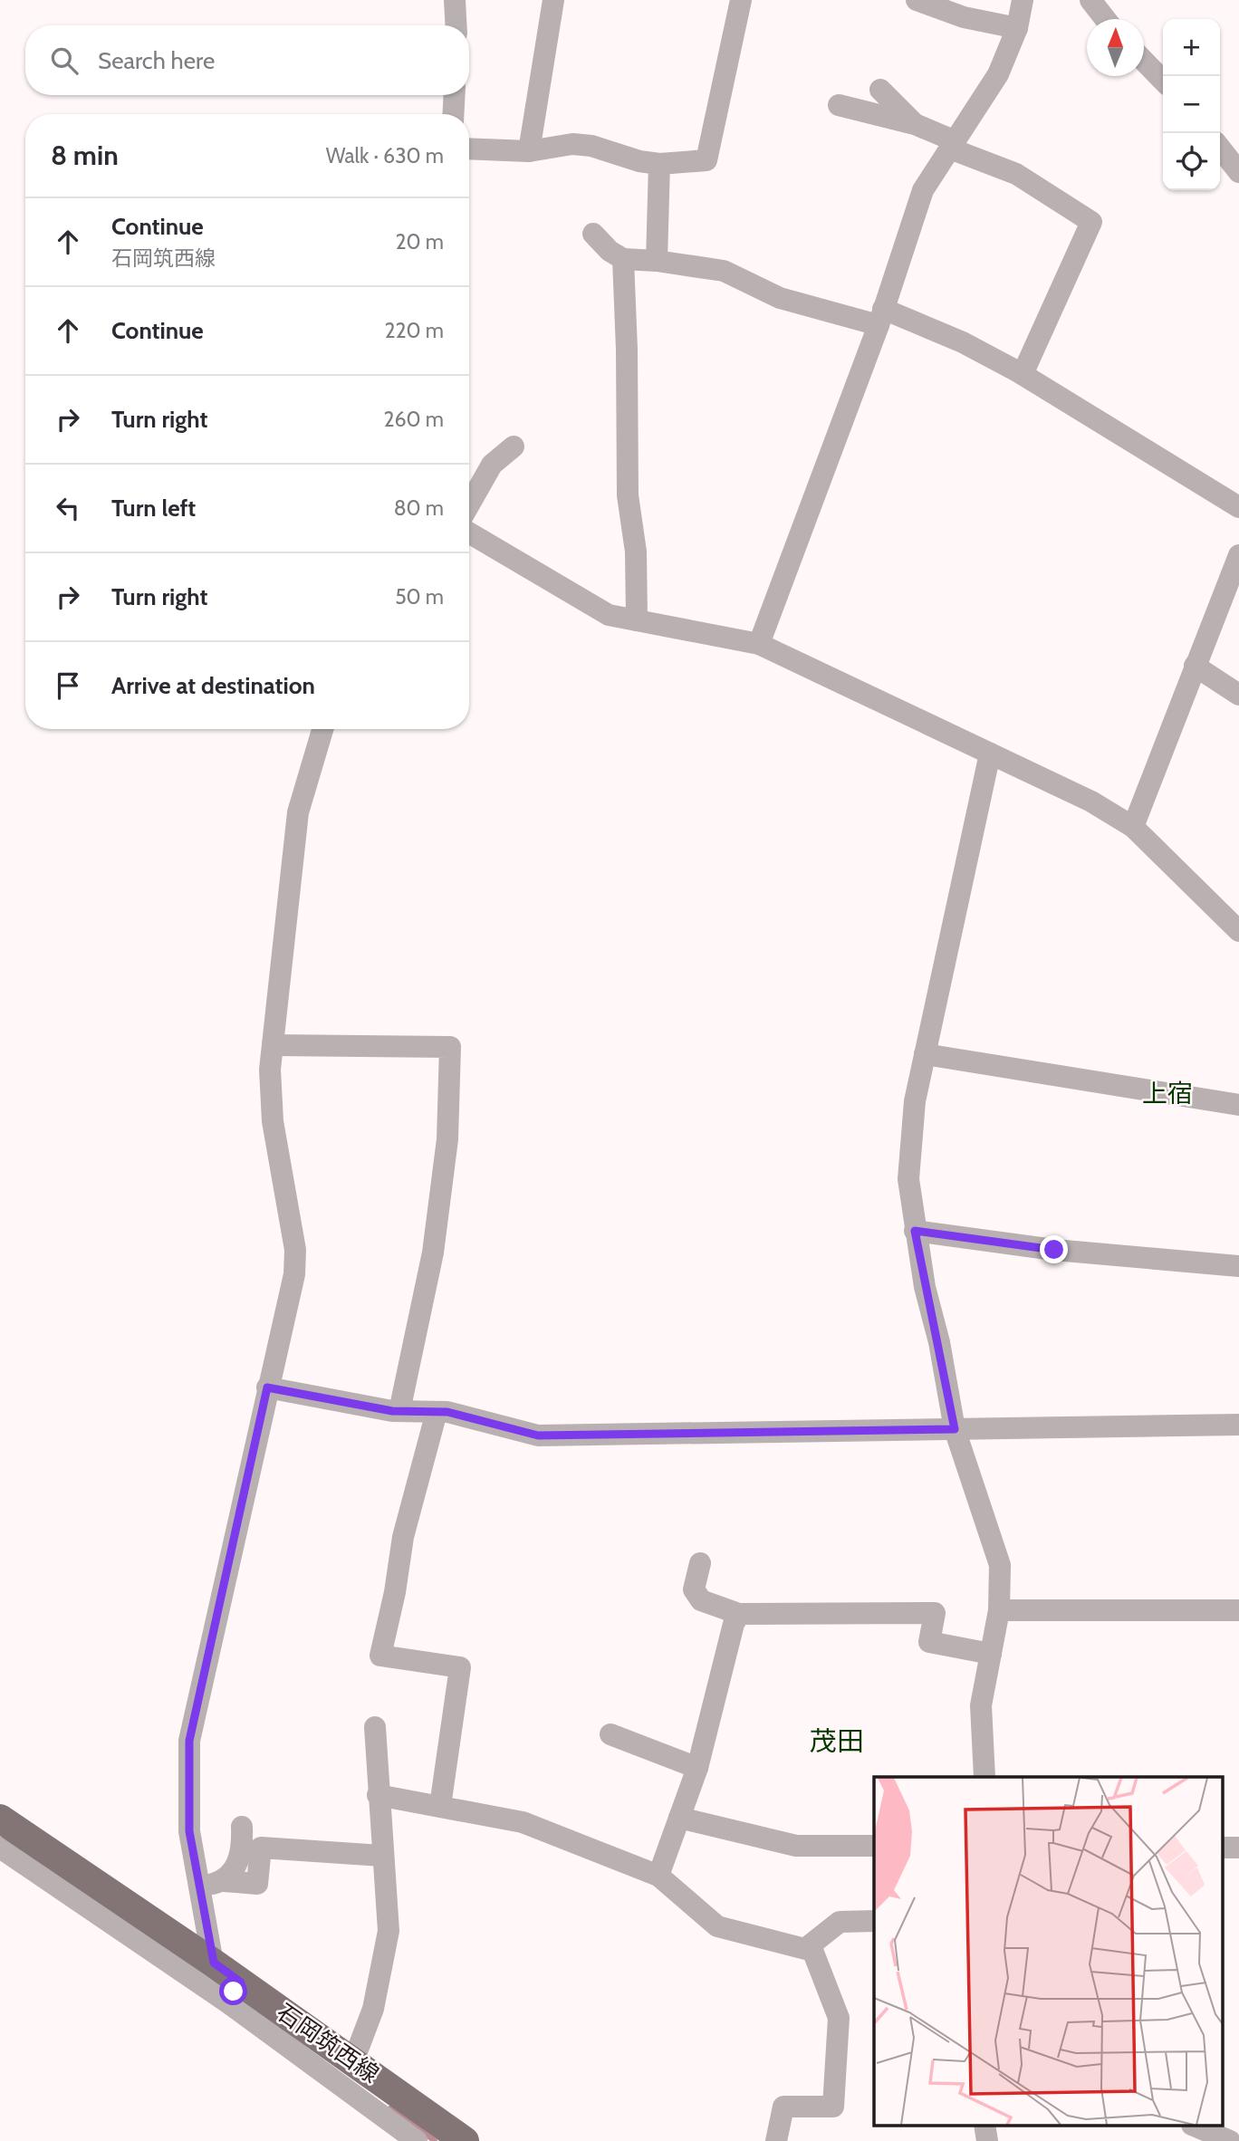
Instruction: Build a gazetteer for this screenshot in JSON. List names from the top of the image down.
{
  "streets": {
    "main road": ["石岡筑西線"]
  },
  "districts": ["上宿", "茂田"],
  "north": "top",
  "page": {
    "map_buttons": ["+", "−"],
    "search": "Search here",
    "heading": ["8 min", "Walk · 630 m"],
    "list": [
      ["Continue", "石岡筑西線", "20 m"],
      ["Continue", "220 m"],
      ["Turn right", "260 m"],
      ["Turn left", "80 m"],
      ["Turn right", "50 m"],
      "Arrive at destination"
    ]
  }
}
